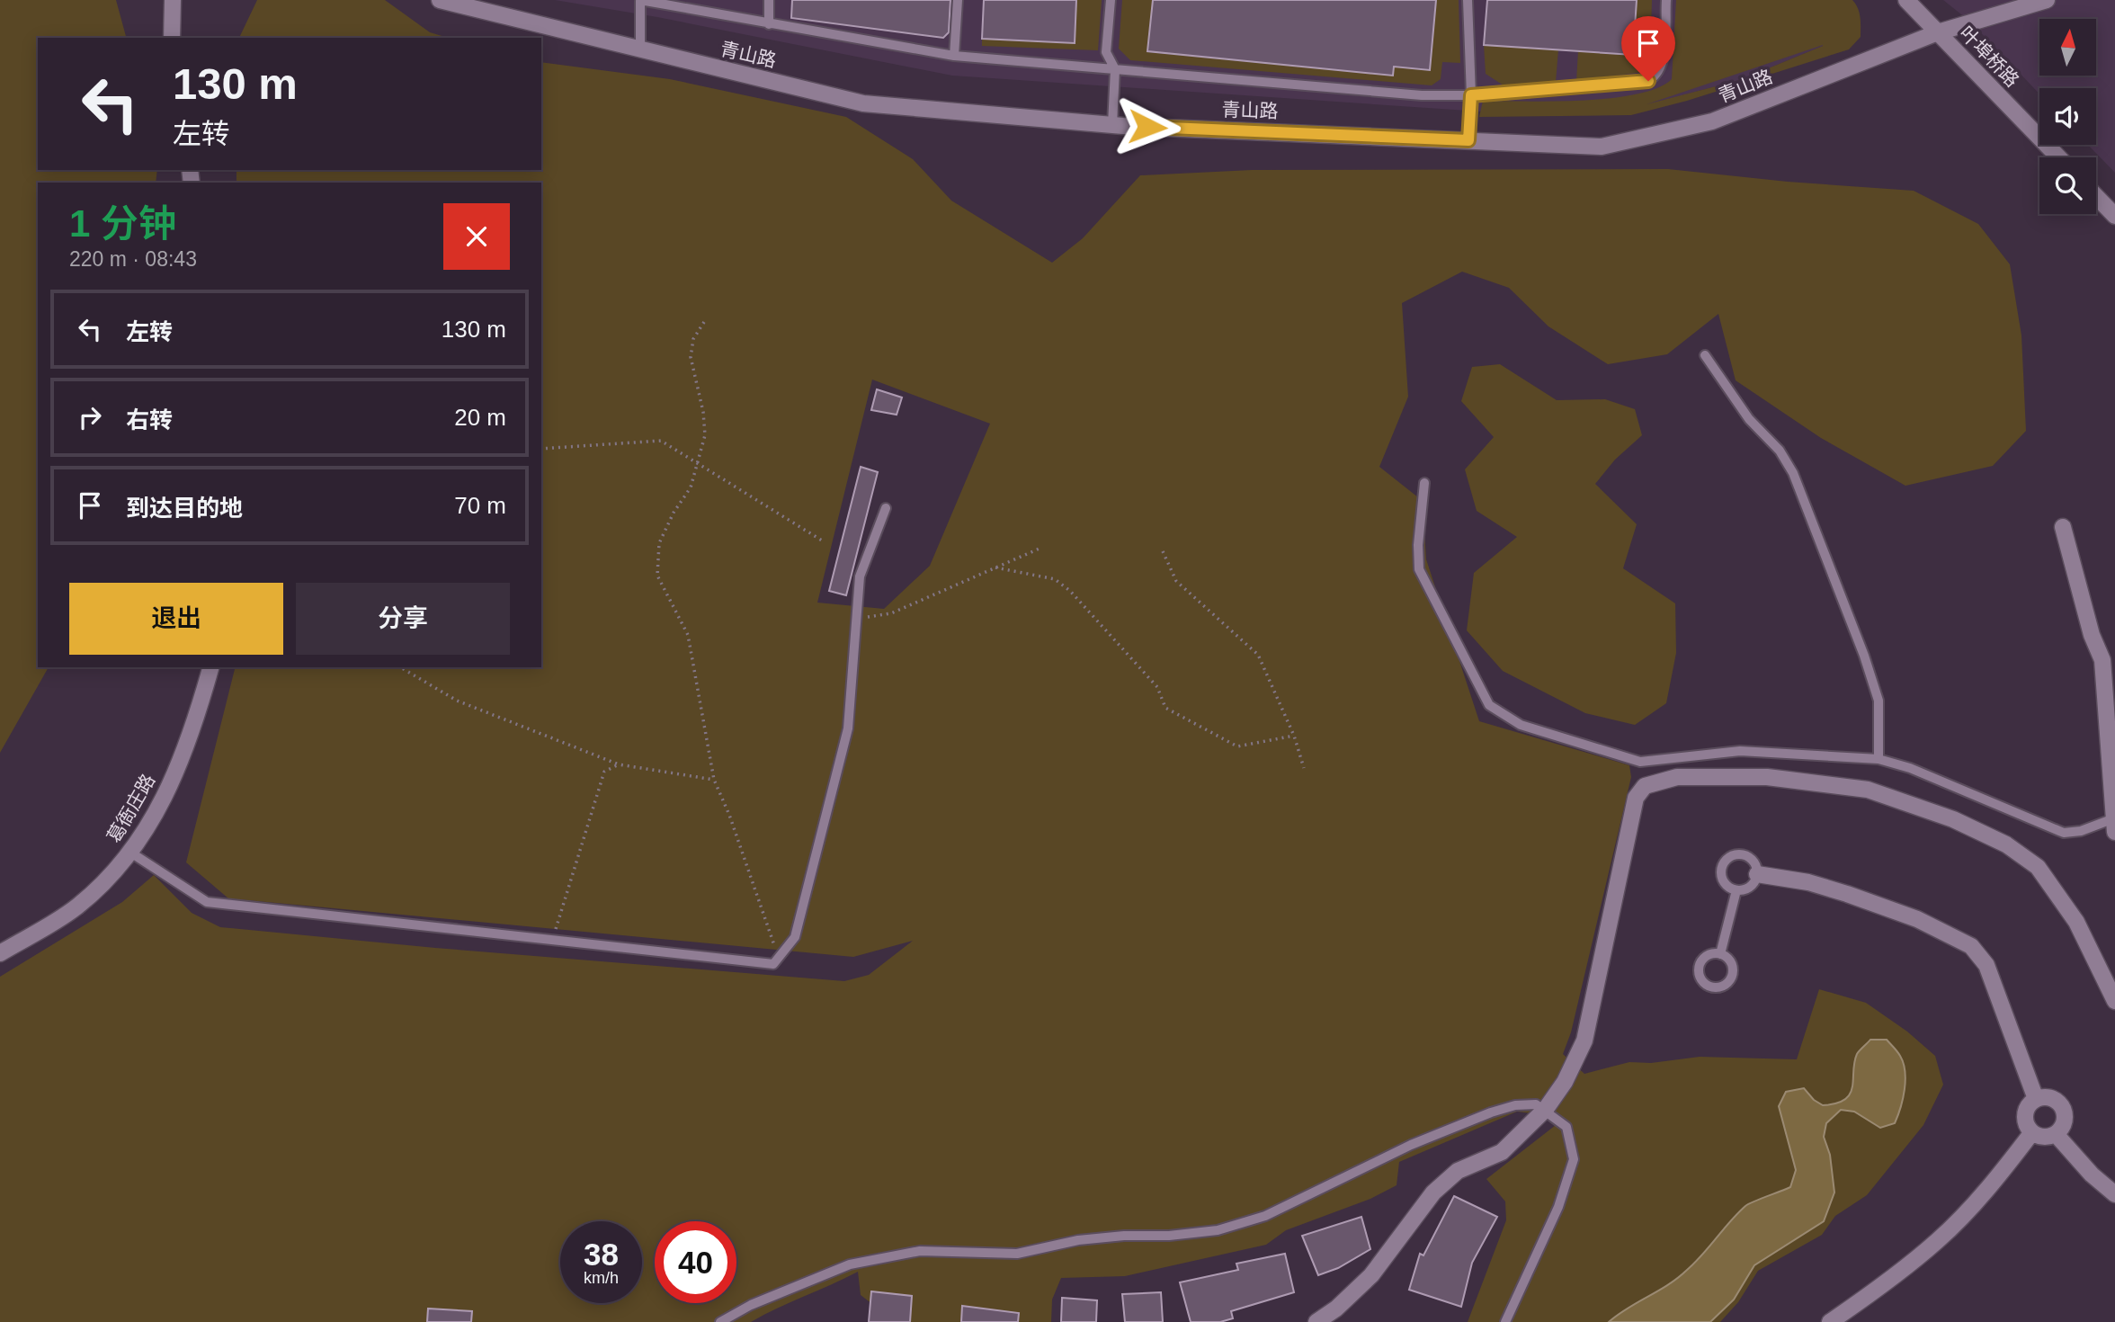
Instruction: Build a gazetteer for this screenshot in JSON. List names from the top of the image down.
{
  "streets": {
    "street": ["青山路", "叶埠桥路", "葛衙庄路"]
  },
  "crossings": [
    ["青山路", "叶埠桥路"]
  ],
  "north": "top",
  "page": {
    "turn": ["130 m", "左转"],
    "heading": ["1 分钟", "220 m · 08:43"],
    "list": [
      {
        "name": "左转",
        "value": "130 m"
      },
      {
        "name": "右转",
        "value": "20 m"
      },
      {
        "name": "到达目的地",
        "value": "70 m"
      }
    ],
    "buttons": ["退出", "分享"],
    "speed": "38 km/h",
    "limit": "40"
  }
}
